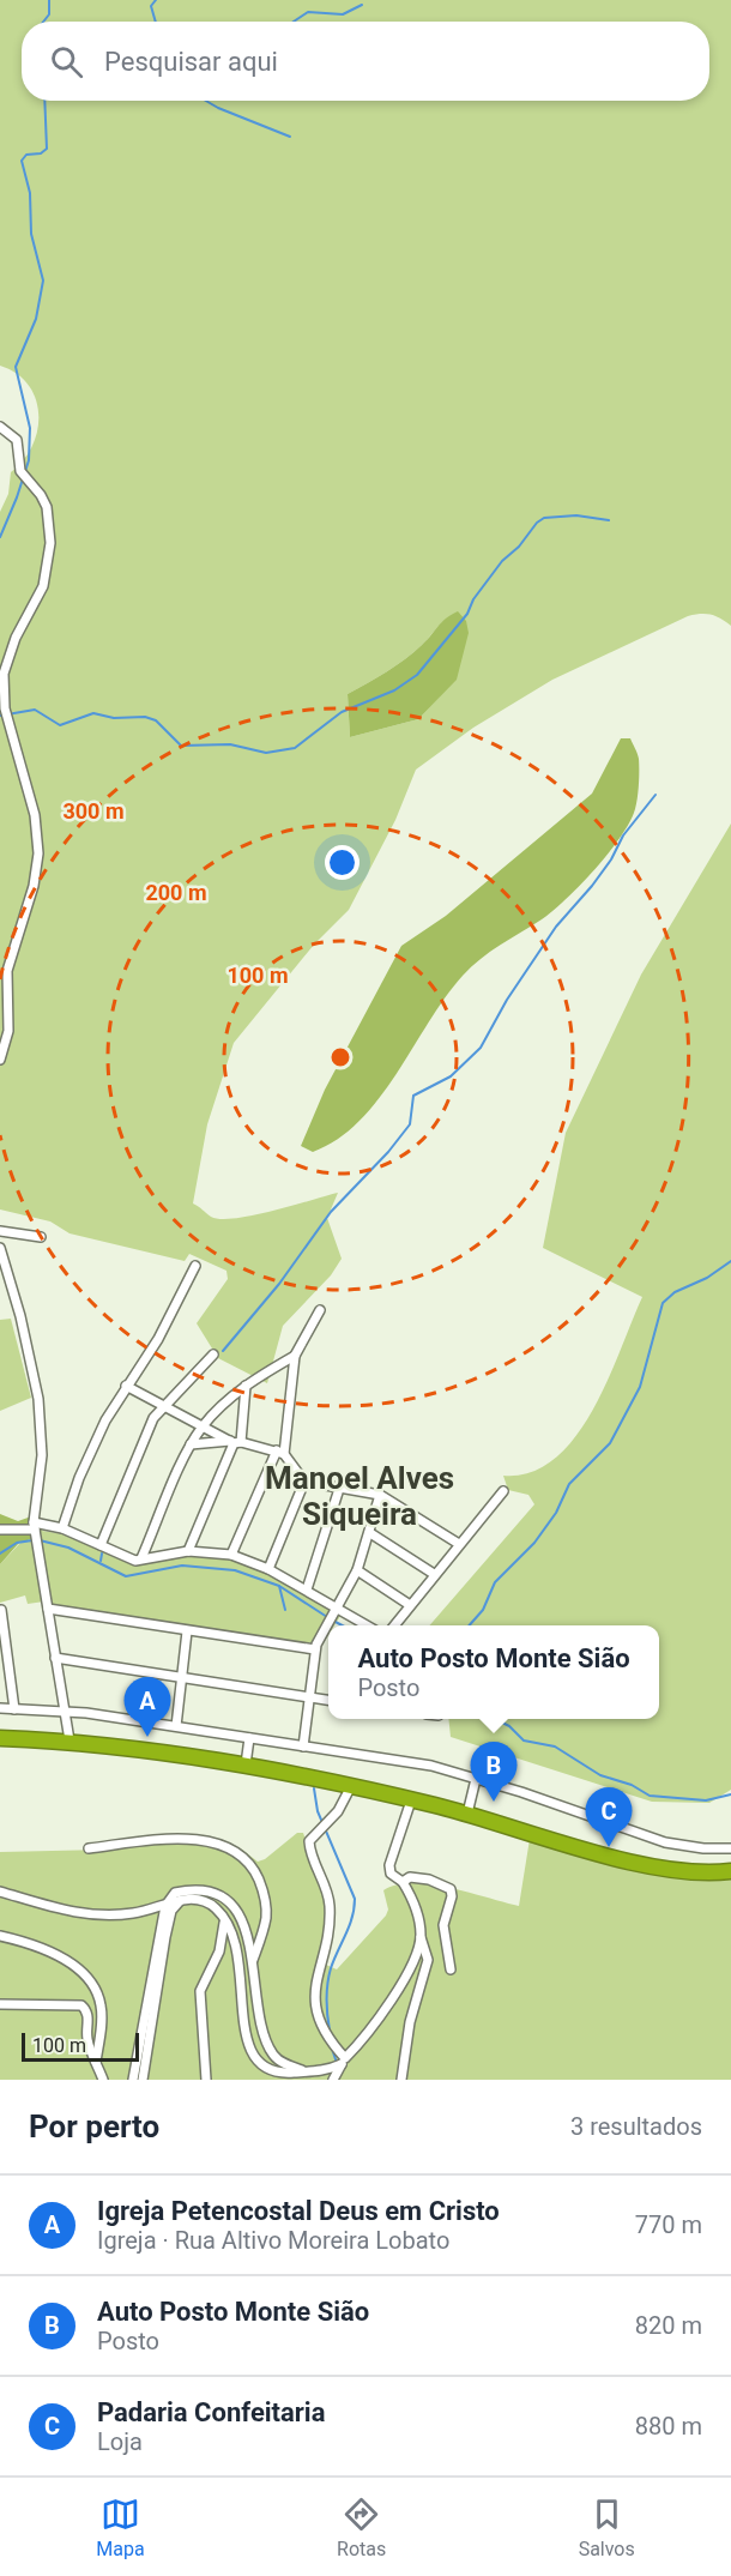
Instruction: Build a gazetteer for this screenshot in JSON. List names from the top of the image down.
{
  "districts": ["Manoel Alves Siqueira"],
  "scale_bar": "100 m",
  "page": {
    "search": "Pesquisar aqui",
    "popup": ["Auto Posto Monte Sião", "Posto"],
    "pins": ["A", "B", "C"],
    "scale": "100 m",
    "heading": ["Por perto", "3 resultados"],
    "list": [
      {
        "mark": "A",
        "name": "Igreja Petencostal Deus em Cristo",
        "note": "Igreja · Rua Altivo Moreira Lobato",
        "value": "770 m"
      },
      {
        "mark": "B",
        "name": "Auto Posto Monte Sião",
        "note": "Posto",
        "value": "820 m"
      },
      {
        "mark": "C",
        "name": "Padaria Confeitaria",
        "note": "Loja",
        "value": "880 m"
      }
    ],
    "nav": ["Mapa", "Rotas", "Salvos"]
  },
  "rings": ["300 m", "200 m", "100 m"]
}
